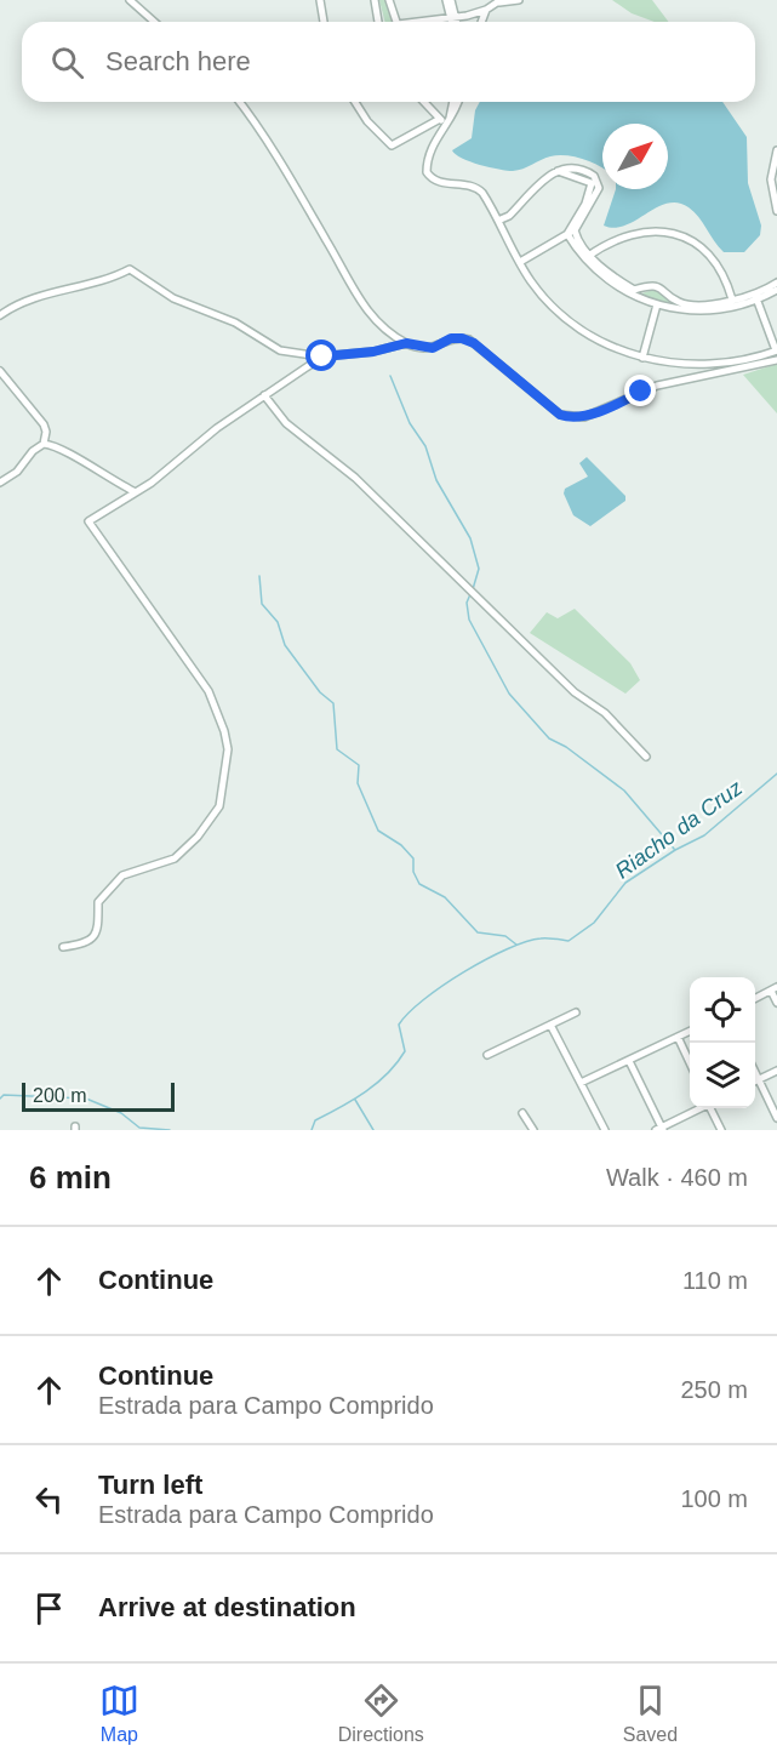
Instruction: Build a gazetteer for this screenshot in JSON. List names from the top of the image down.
{
  "water": ["Riacho da Cruz"],
  "scale_bar": "200 m",
  "north": "top right",
  "page": {
    "search": "Search here",
    "scale": "200 m",
    "heading": ["6 min", "Walk · 460 m"],
    "list": [
      ["Continue", "110 m"],
      ["Continue", "Estrada para Campo Comprido", "250 m"],
      ["Turn left", "Estrada para Campo Comprido", "100 m"],
      "Arrive at destination"
    ],
    "nav": ["Map", "Directions", "Saved"]
  }
}
